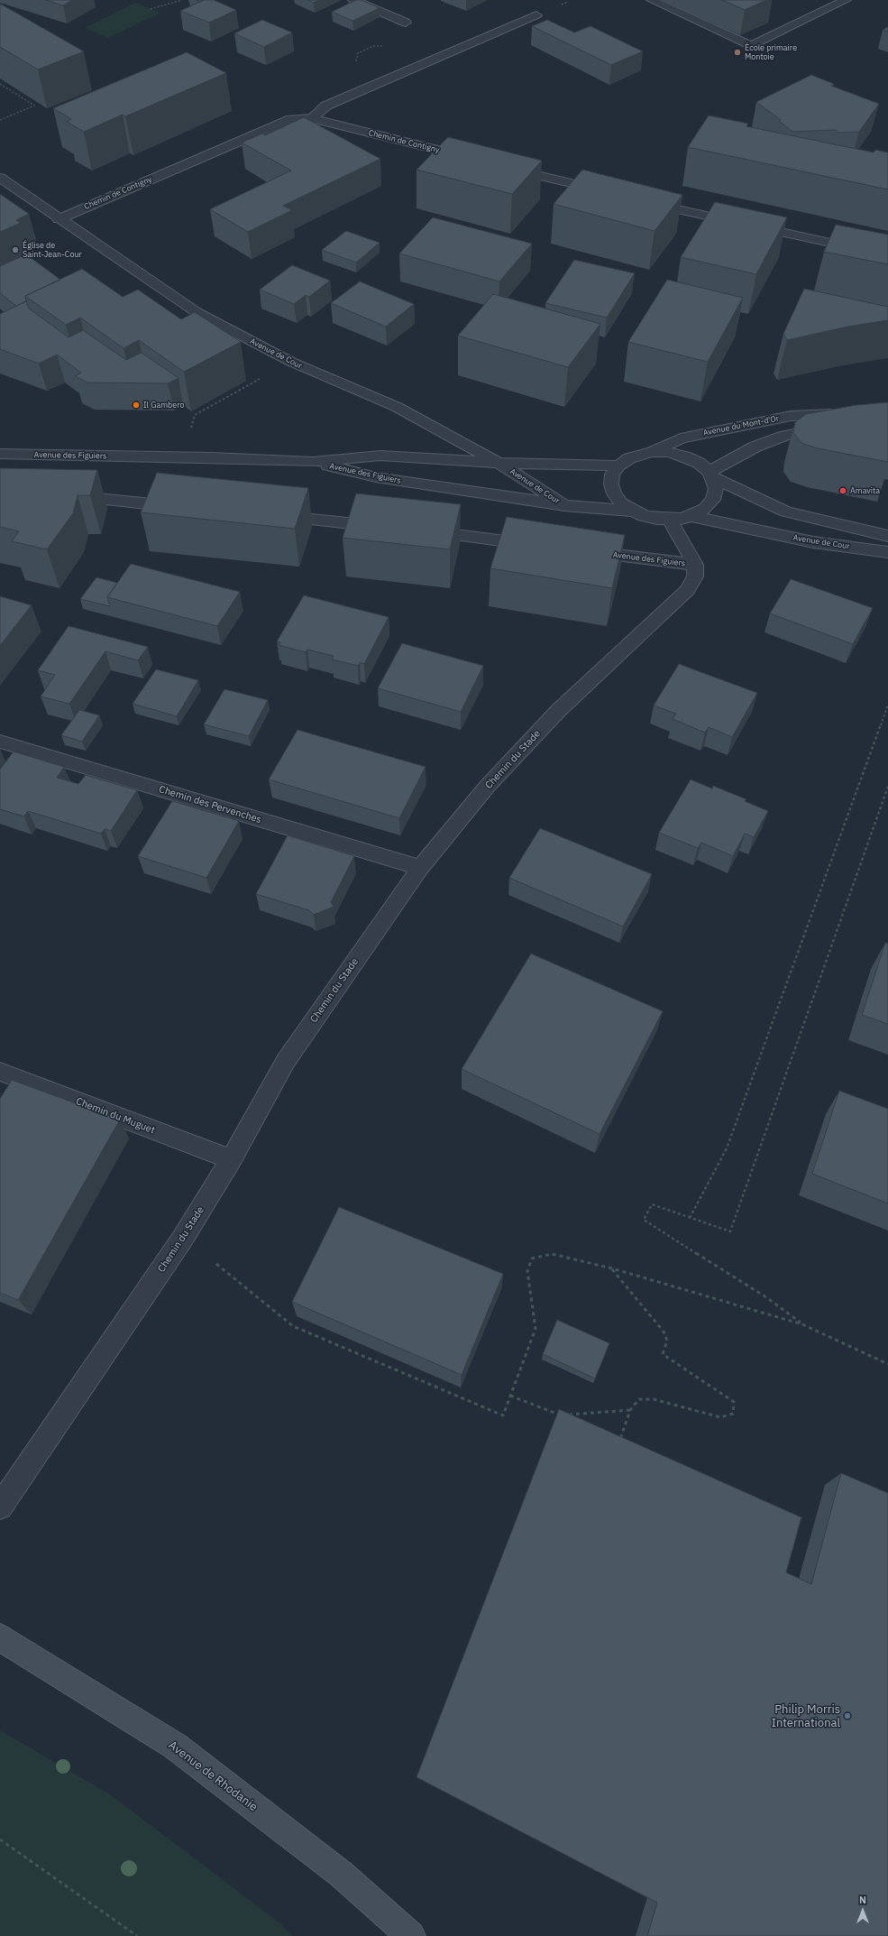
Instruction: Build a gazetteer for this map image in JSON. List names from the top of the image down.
{
  "streets": {
    "main road": ["Avenue de Rhodanie"],
    "street": [
      "Chemin de Contigny",
      "Avenue de Cour",
      "Avenue du Mont-d'Or",
      "Avenue des Figuiers",
      "Chemin du Stade",
      "Chemin des Pervenches",
      "Chemin du Muguet"
    ]
  },
  "crossings": [
    ["Chemin de Contigny", "Avenue de Cour"],
    ["Avenue de Cour", "Avenue du Mont-d'Or"],
    ["Avenue de Cour", "Avenue des Figuiers"],
    ["Avenue du Mont-d'Or", "Avenue des Figuiers"],
    ["Avenue des Figuiers", "Chemin du Stade"],
    ["Chemin du Stade", "Chemin des Pervenches"],
    ["Chemin du Stade", "Chemin du Muguet"]
  ],
  "places": [
    "École primaire Montoie",
    "Église de Saint-Jean-Cour",
    "Il Gambero",
    "Amavita",
    "Philip Morris International"
  ],
  "north": "top"
}
